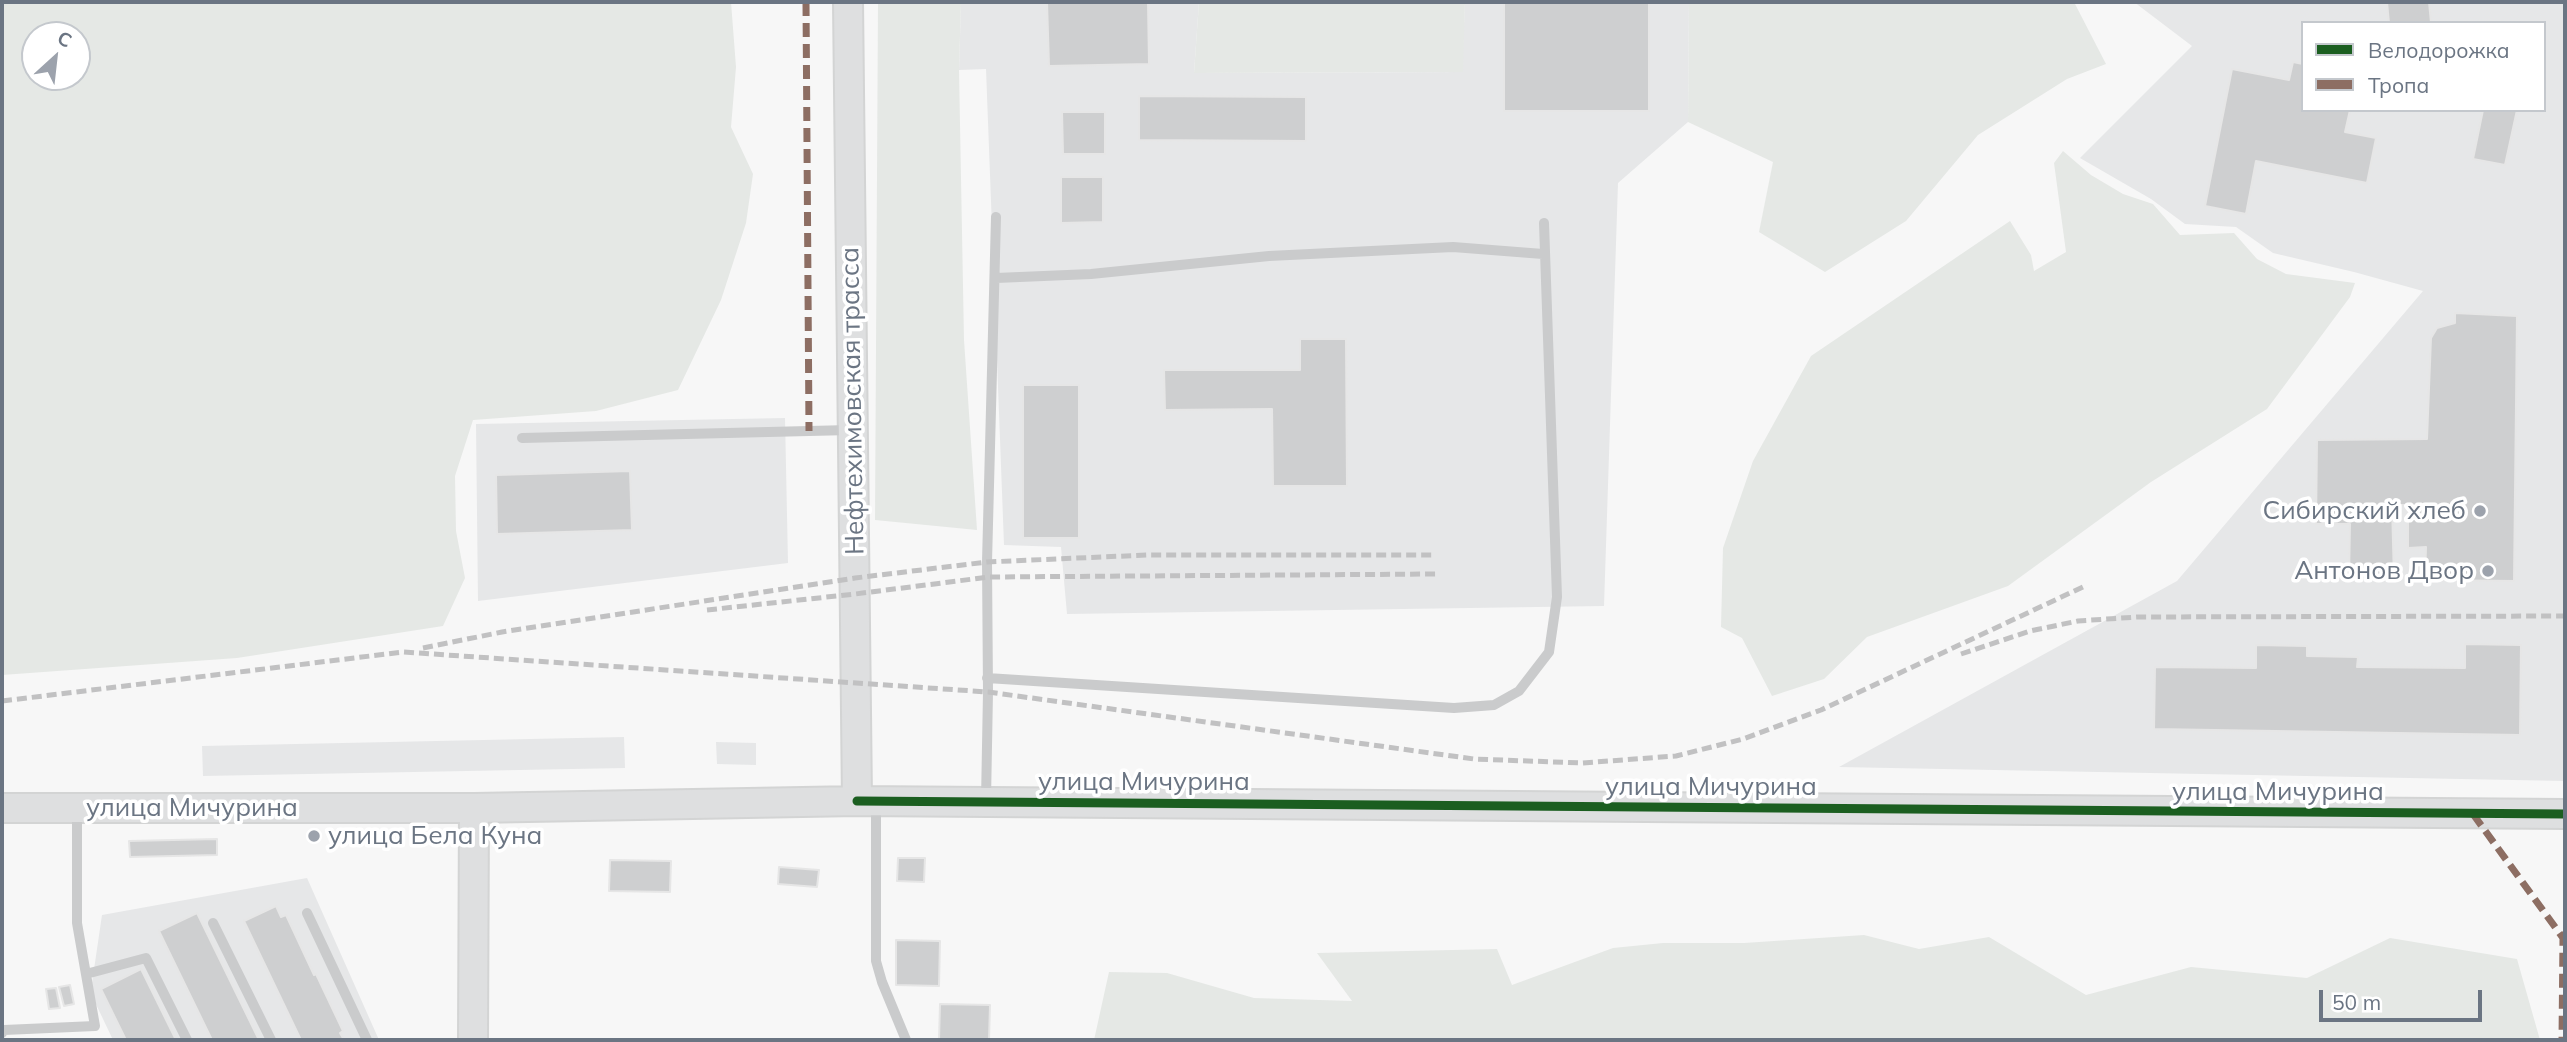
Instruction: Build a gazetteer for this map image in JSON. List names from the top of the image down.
{
  "streets": {
    "main road": ["Нефтехимовская трасса", "улица Мичурина"]
  },
  "crossings": [
    ["Нефтехимовская трасса", "улица Мичурина"]
  ],
  "places": ["Сибирский хлеб", "Антонов Двор", "улица Бела Куна"],
  "legend": ["Велодорожка", "Тропа"],
  "scale_bar": "50 m",
  "north": "top right"
}
